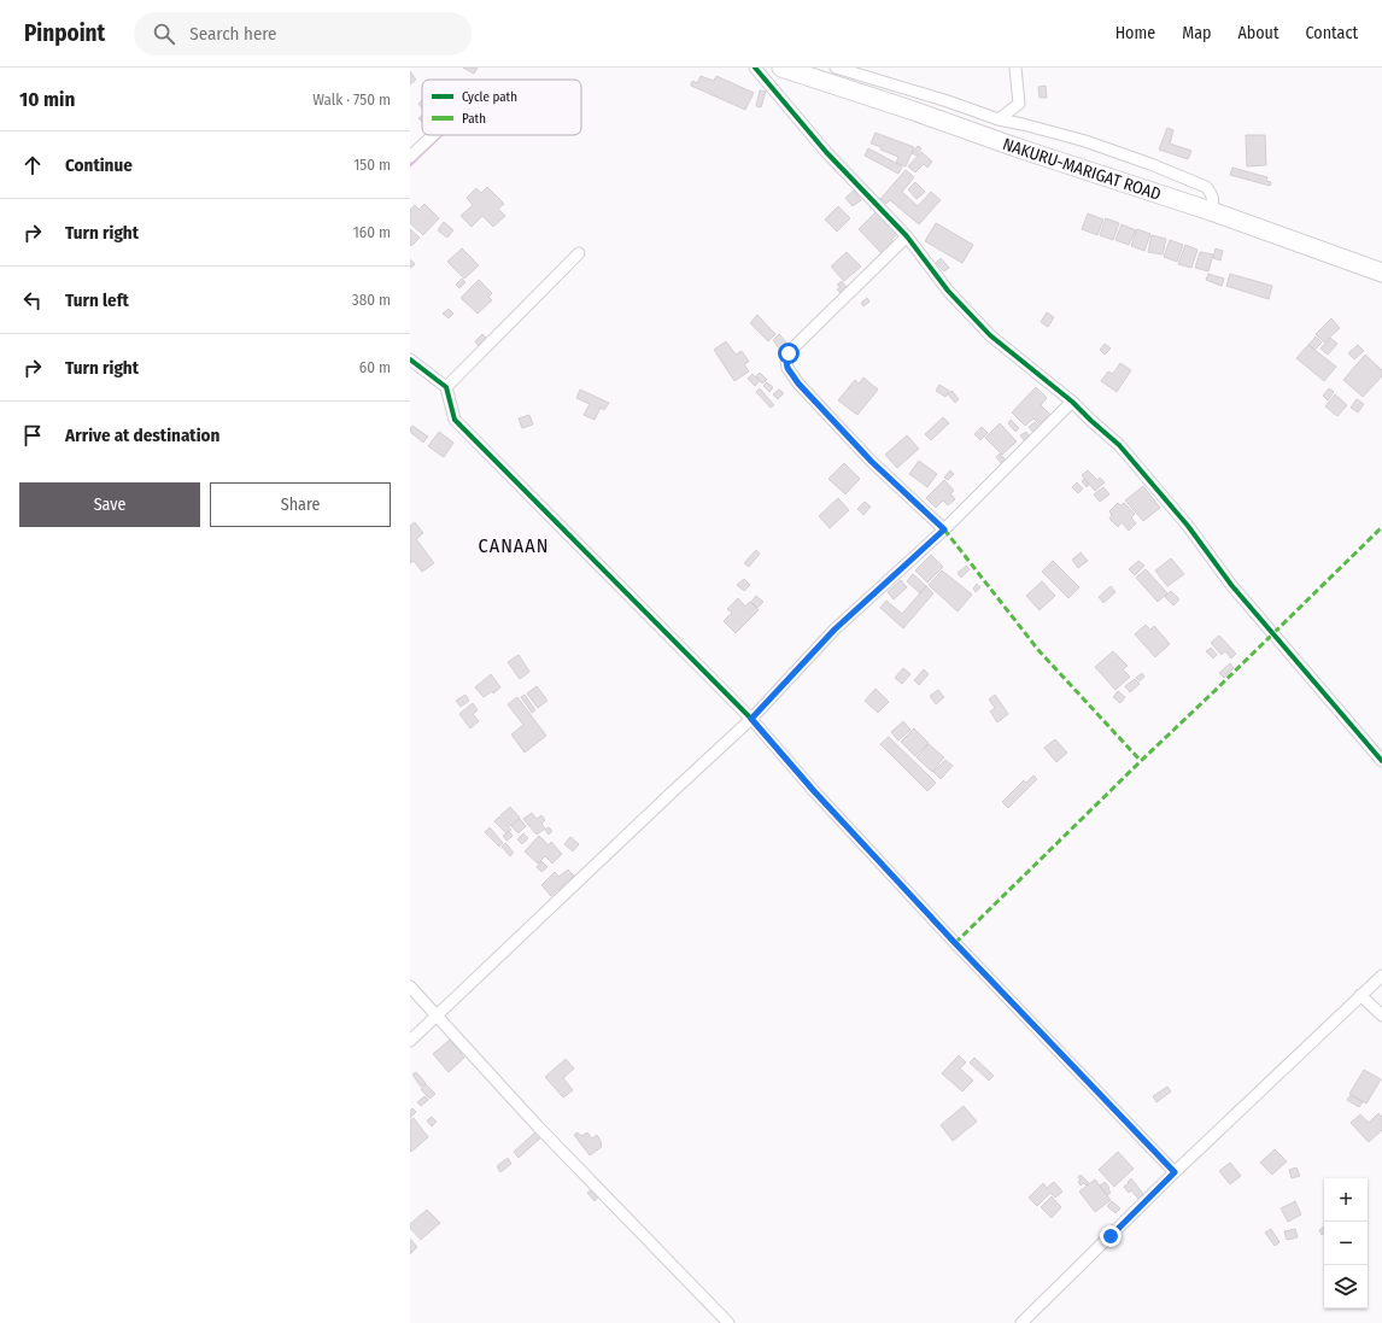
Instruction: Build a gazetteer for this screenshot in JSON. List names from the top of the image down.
{
  "streets": {
    "main road": ["NAKURU-MARIGAT ROAD"]
  },
  "districts": ["CANAAN"],
  "legend": ["Cycle path", "Path"],
  "page": {
    "header": "Pinpoint",
    "search": "Search here",
    "nav": [
      "Home",
      "Map",
      "About",
      "Contact"
    ],
    "heading": ["10 min", "Walk · 750 m"],
    "list": [
      ["Continue", "150 m"],
      ["Turn right", "160 m"],
      ["Turn left", "380 m"],
      ["Turn right", "60 m"],
      "Arrive at destination"
    ],
    "buttons": ["Save", "Share"],
    "map_buttons": ["+", "−"]
  }
}
